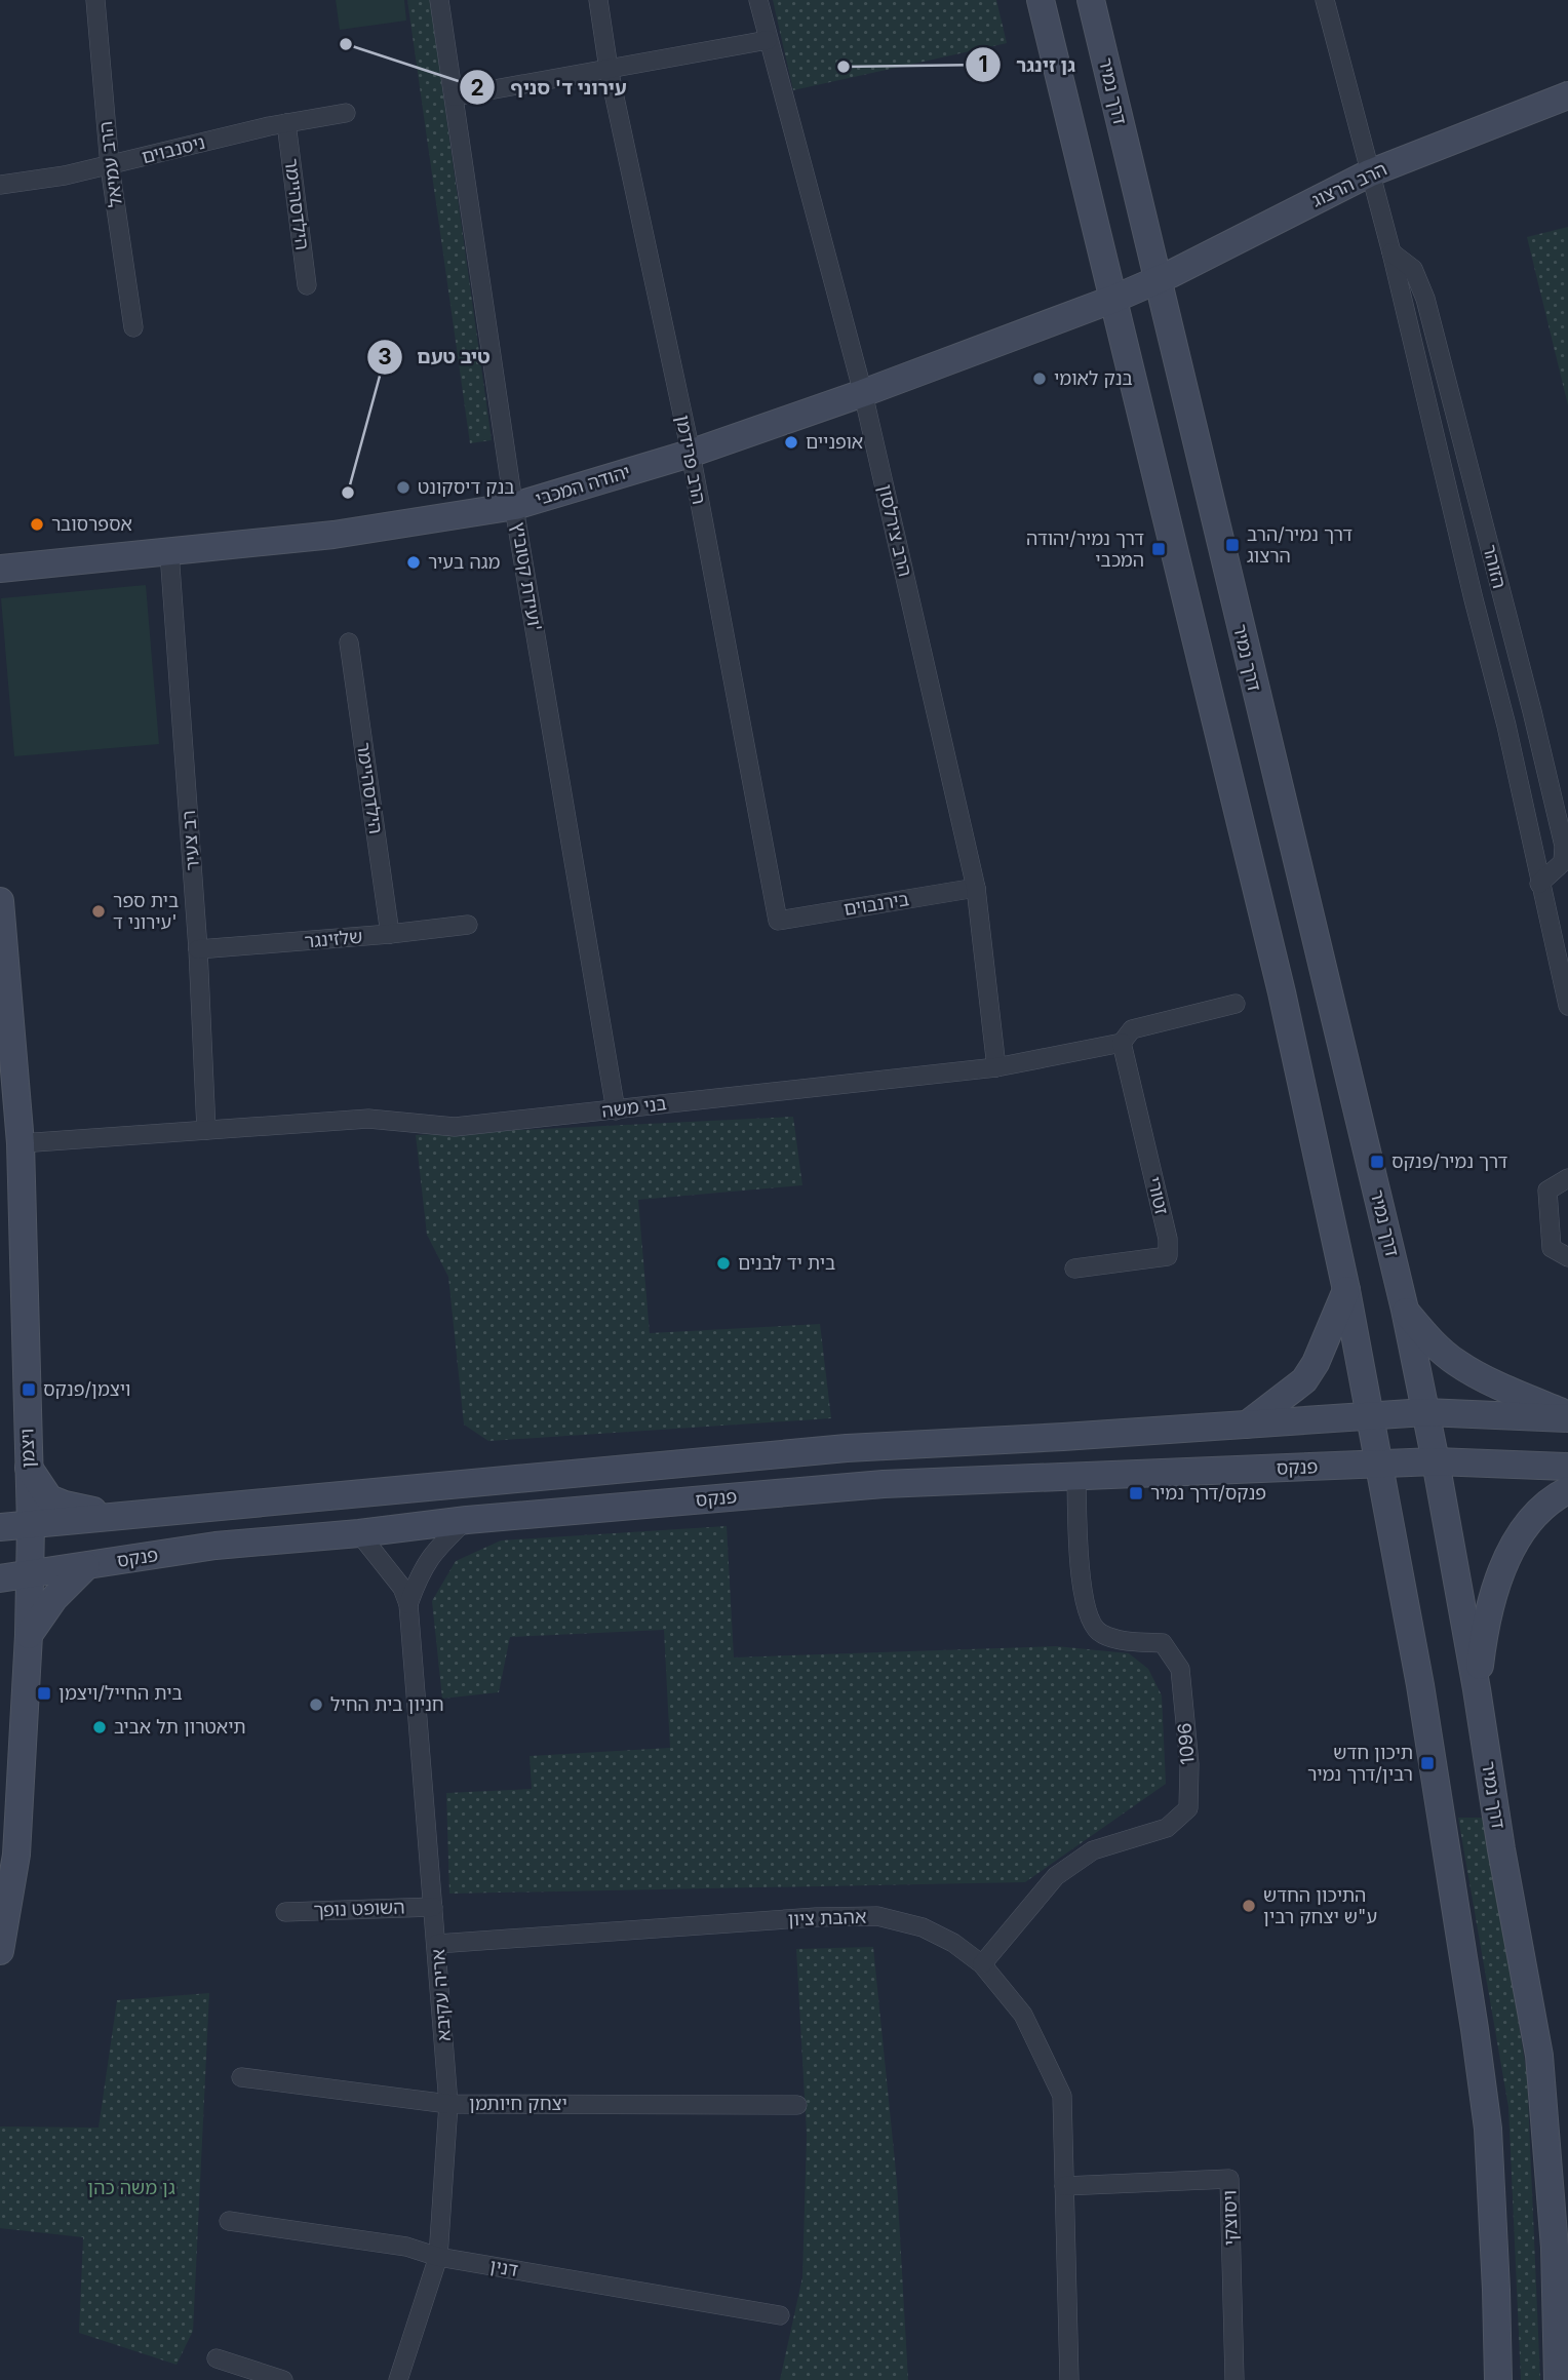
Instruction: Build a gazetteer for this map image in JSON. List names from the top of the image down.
{
  "streets": {
    "main road": [
      "דרך נמיר",
      "הרב הרצוג",
      "יהודה המכבי",
      "ויצמן",
      "פנקס"
    ],
    "street": [
      "ניסנבוים",
      "הרב עמיאל",
      "הילדסהיימר",
      "הרב פרידמן",
      "הרב צירלסון",
      "הזוהר",
      "ועידת קטוביץ'",
      "רב צעיר",
      "בירנבוים",
      "שלזינגר",
      "בני משה",
      "זטורי",
      "1096",
      "השופט נופך",
      "אהבת ציון",
      "אריה עקיבא",
      "יצחק חיותמן",
      "ויסוצקי",
      "דנין"
    ]
  },
  "crossings": [
    ["דרך נמיר", "הרב הרצוג"],
    ["דרך נמיר", "יהודה המכבי"],
    ["דרך נמיר", "פנקס"],
    ["ניסנבוים", "הרב עמיאל"],
    ["ניסנבוים", "הילדסהיימר"],
    ["הרב הרצוג", "יהודה המכבי"],
    ["הרב הרצוג", "הזוהר"],
    ["הילדסהיימר", "שלזינגר"],
    ["הרב פרידמן", "יהודה המכבי"],
    ["הרב פרידמן", "בירנבוים"],
    ["יהודה המכבי", "הרב צירלסון"],
    ["יהודה המכבי", "ועידת קטוביץ'"],
    ["יהודה המכבי", "רב צעיר"],
    ["הרב צירלסון", "בירנבוים"],
    ["הרב צירלסון", "בני משה"],
    ["ועידת קטוביץ'", "בני משה"],
    ["רב צעיר", "שלזינגר"],
    ["רב צעיר", "בני משה"],
    ["בני משה", "זטורי"],
    ["בני משה", "ויצמן"],
    ["ויצמן", "פנקס"],
    ["פנקס", "1096"],
    ["פנקס", "אריה עקיבא"],
    ["1096", "אהבת ציון"],
    ["השופט נופך", "אריה עקיבא"],
    ["אהבת ציון", "אריה עקיבא"],
    ["אהבת ציון", "ויסוצקי"],
    ["אריה עקיבא", "יצחק חיותמן"],
    ["אריה עקיבא", "דנין"]
  ],
  "parks": ["גן משה כהן"],
  "places": {
    "other": [
      "עירוני ד' סניף",
      "גן זינגר",
      "בנק לאומי",
      "אופניים",
      "בנק דיסקונט",
      "טיב טעם",
      "אספרסובר",
      "מגה בעיר",
      "בית ספר עירוני ד'",
      "בית יד לבנים",
      "חניון בית החיל",
      "תיאטרון תל אביב",
      "התיכון החדש ע\"ש יצחק רבין"
    ],
    "transit": [
      "דרך נמיר/הרב הרצוג",
      "דרך נמיר/יהודה המכבי",
      "דרך נמיר/פנקס",
      "ויצמן/פנקס",
      "פנקס/דרך נמיר",
      "בית החייל/ויצמן",
      "תיכון חדש רבין/דרך נמיר"
    ]
  }
}
